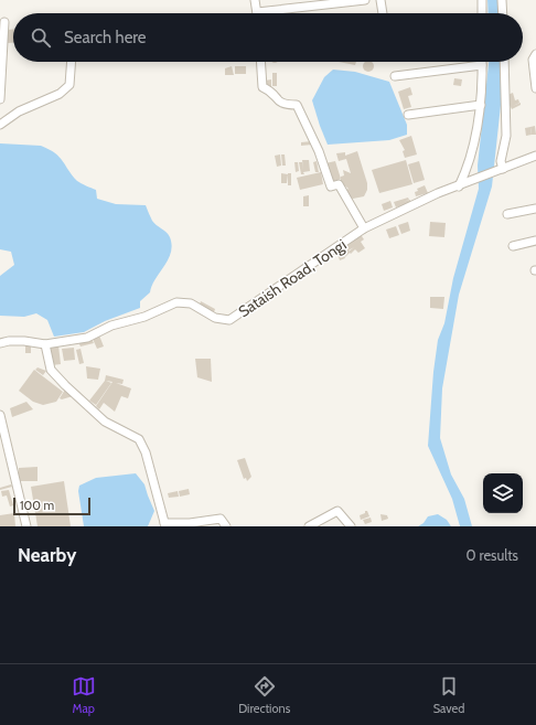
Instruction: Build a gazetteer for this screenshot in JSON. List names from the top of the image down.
{
  "streets": {
    "street": ["Sataish Road, Tongi"]
  },
  "scale_bar": "100 m",
  "page": {
    "search": "Search here",
    "scale": "100 m",
    "heading": ["Nearby", "0 results"],
    "nav": ["Map", "Directions", "Saved"]
  }
}
